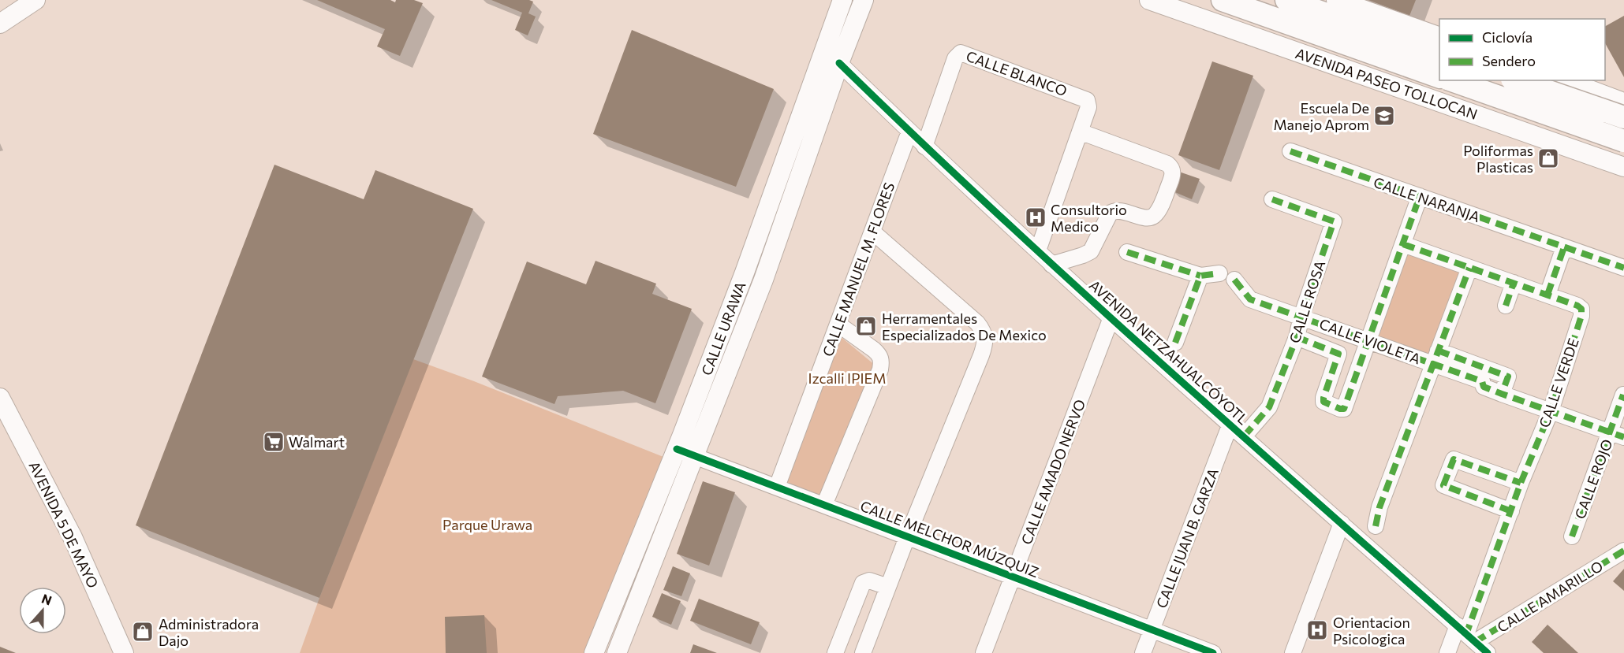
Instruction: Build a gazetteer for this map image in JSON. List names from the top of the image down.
{
  "streets": {
    "highway": ["AVENIDA PASEO TOLLOCAN"],
    "main road": ["CALLE URAWA", "AVENIDA 5 DE MAYO"],
    "street": [
      "CALLE BLANCO",
      "CALLE NARANJA",
      "CALLE MANUEL M. FLORES",
      "CALLE ROSA",
      "CALLE VIOLETA",
      "AVENIDA NETZAHUALCÓYOTL",
      "CALLE VERDE",
      "CALLE AMADO NERVO",
      "CALLE ROJO",
      "CALLE JUAN B. GARZA",
      "CALLE MELCHOR MÚZQUIZ",
      "CALLE AMARILLO"
    ]
  },
  "crossings": [
    ["CALLE BLANCO", "AVENIDA NETZAHUALCÓYOTL"],
    ["CALLE MANUEL M. FLORES", "AVENIDA NETZAHUALCÓYOTL"],
    ["CALLE MANUEL M. FLORES", "CALLE MELCHOR MÚZQUIZ"],
    ["CALLE ROSA", "CALLE VIOLETA"],
    ["CALLE ROSA", "AVENIDA NETZAHUALCÓYOTL"],
    ["CALLE URAWA", "AVENIDA NETZAHUALCÓYOTL"],
    ["CALLE URAWA", "CALLE MELCHOR MÚZQUIZ"],
    ["CALLE VIOLETA", "CALLE VERDE"],
    ["CALLE VIOLETA", "CALLE ROJO"],
    ["AVENIDA NETZAHUALCÓYOTL", "CALLE VERDE"],
    ["AVENIDA NETZAHUALCÓYOTL", "CALLE AMADO NERVO"],
    ["AVENIDA NETZAHUALCÓYOTL", "CALLE JUAN B. GARZA"],
    ["AVENIDA NETZAHUALCÓYOTL", "CALLE AMARILLO"],
    ["CALLE VERDE", "CALLE AMARILLO"],
    ["CALLE AMADO NERVO", "CALLE MELCHOR MÚZQUIZ"],
    ["CALLE JUAN B. GARZA", "CALLE MELCHOR MÚZQUIZ"]
  ],
  "parks": ["Izcalli IPIEM", "Parque Urawa"],
  "places": {
    "school or university": ["Escuela De Manejo Aprom"],
    "shop": ["Poliformas Plasticas", "Herramentales Especializados De Mexico", "Administradora Dajo"],
    "hospital": ["Consultorio Medico", "Orientacion Psicologica"],
    "supermarket": ["Walmart"]
  },
  "legend": ["Ciclovía", "Sendero"],
  "north": "top"
}
